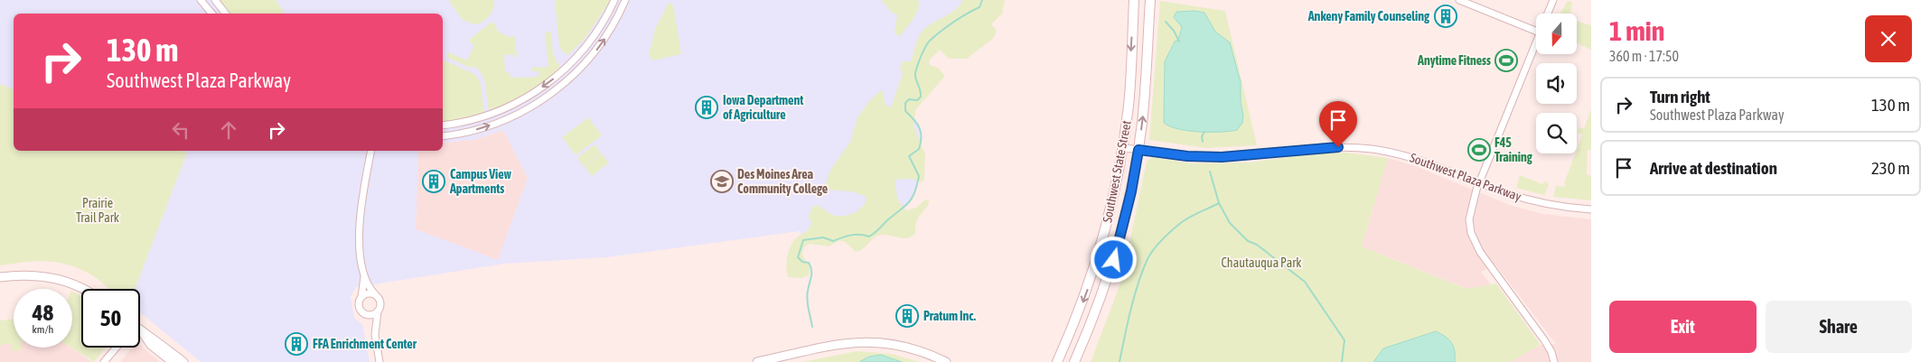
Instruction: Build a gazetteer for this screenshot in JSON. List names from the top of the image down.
{
  "streets": {
    "main road": ["Southwest State Street"],
    "street": ["Southwest Plaza Parkway"]
  },
  "crossings": [
    ["Southwest State Street", "Southwest Plaza Parkway"]
  ],
  "parks": ["Prairie Trail Park", "Chautauqua Park"],
  "places": {
    "building": [
      "Ankeny Family Counseling",
      "Iowa Department of Agriculture",
      "Campus View Apartments",
      "Pratum Inc.",
      "FFA Enrichment Center"
    ],
    "sports": ["Anytime Fitness", "F45 Training"],
    "school or university": ["Des Moines Area Community College"]
  },
  "north": "bottom",
  "page": {
    "heading": ["1 min", "360 m · 17:50"],
    "turn": ["130 m", "Southwest Plaza Parkway"],
    "list": [
      {
        "name": "Turn right",
        "note": "Southwest Plaza Parkway",
        "value": "130 m"
      },
      {
        "name": "Arrive at destination",
        "value": "230 m"
      }
    ],
    "speed": "48 km/h",
    "limit": "50",
    "buttons": ["Exit", "Share"]
  }
}
